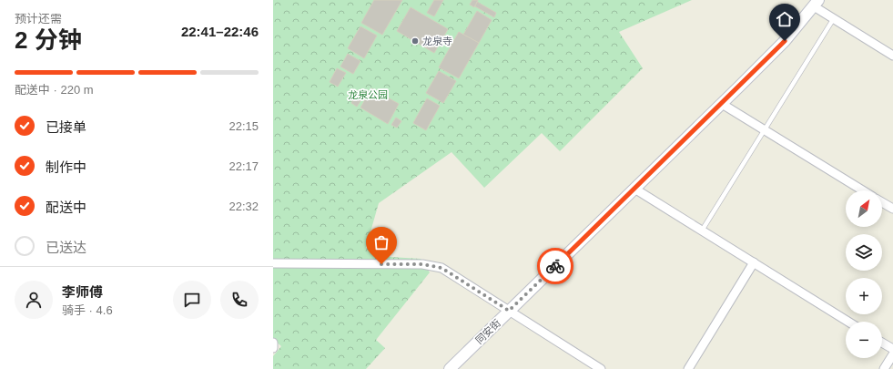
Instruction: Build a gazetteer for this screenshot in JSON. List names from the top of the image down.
{
  "streets": {
    "main road": ["同安街"]
  },
  "parks": ["龙泉公园"],
  "places": ["龙泉寺"],
  "north": "top right",
  "page": {
    "heading": ["2 分钟", "预计还需", "22:41–22:46"],
    "panel": ["李师傅", "骑手 · 4.6"],
    "bar": "配送中 · 220 m",
    "list": [
      ["已接单", "22:15"],
      ["制作中", "22:17"],
      ["配送中", "22:32"],
      "已送达"
    ],
    "map_buttons": ["+", "−"]
  }
}
